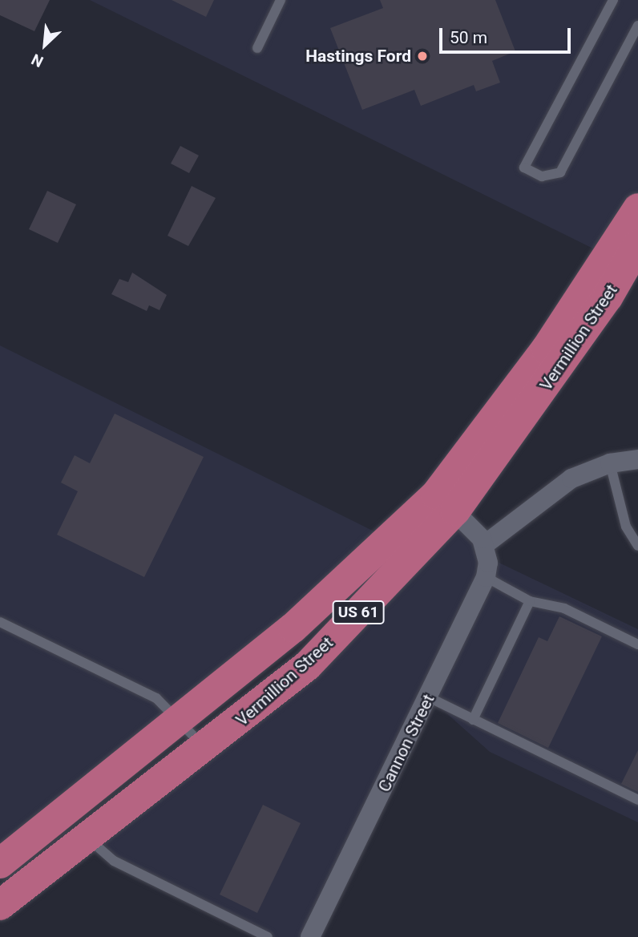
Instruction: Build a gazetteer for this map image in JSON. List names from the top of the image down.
{
  "streets": {
    "highway": ["Vermillion Street", "US 61"],
    "street": ["Cannon Street"]
  },
  "places": ["Hastings Ford"],
  "scale_bar": "50 m",
  "north": "bottom left"
}
